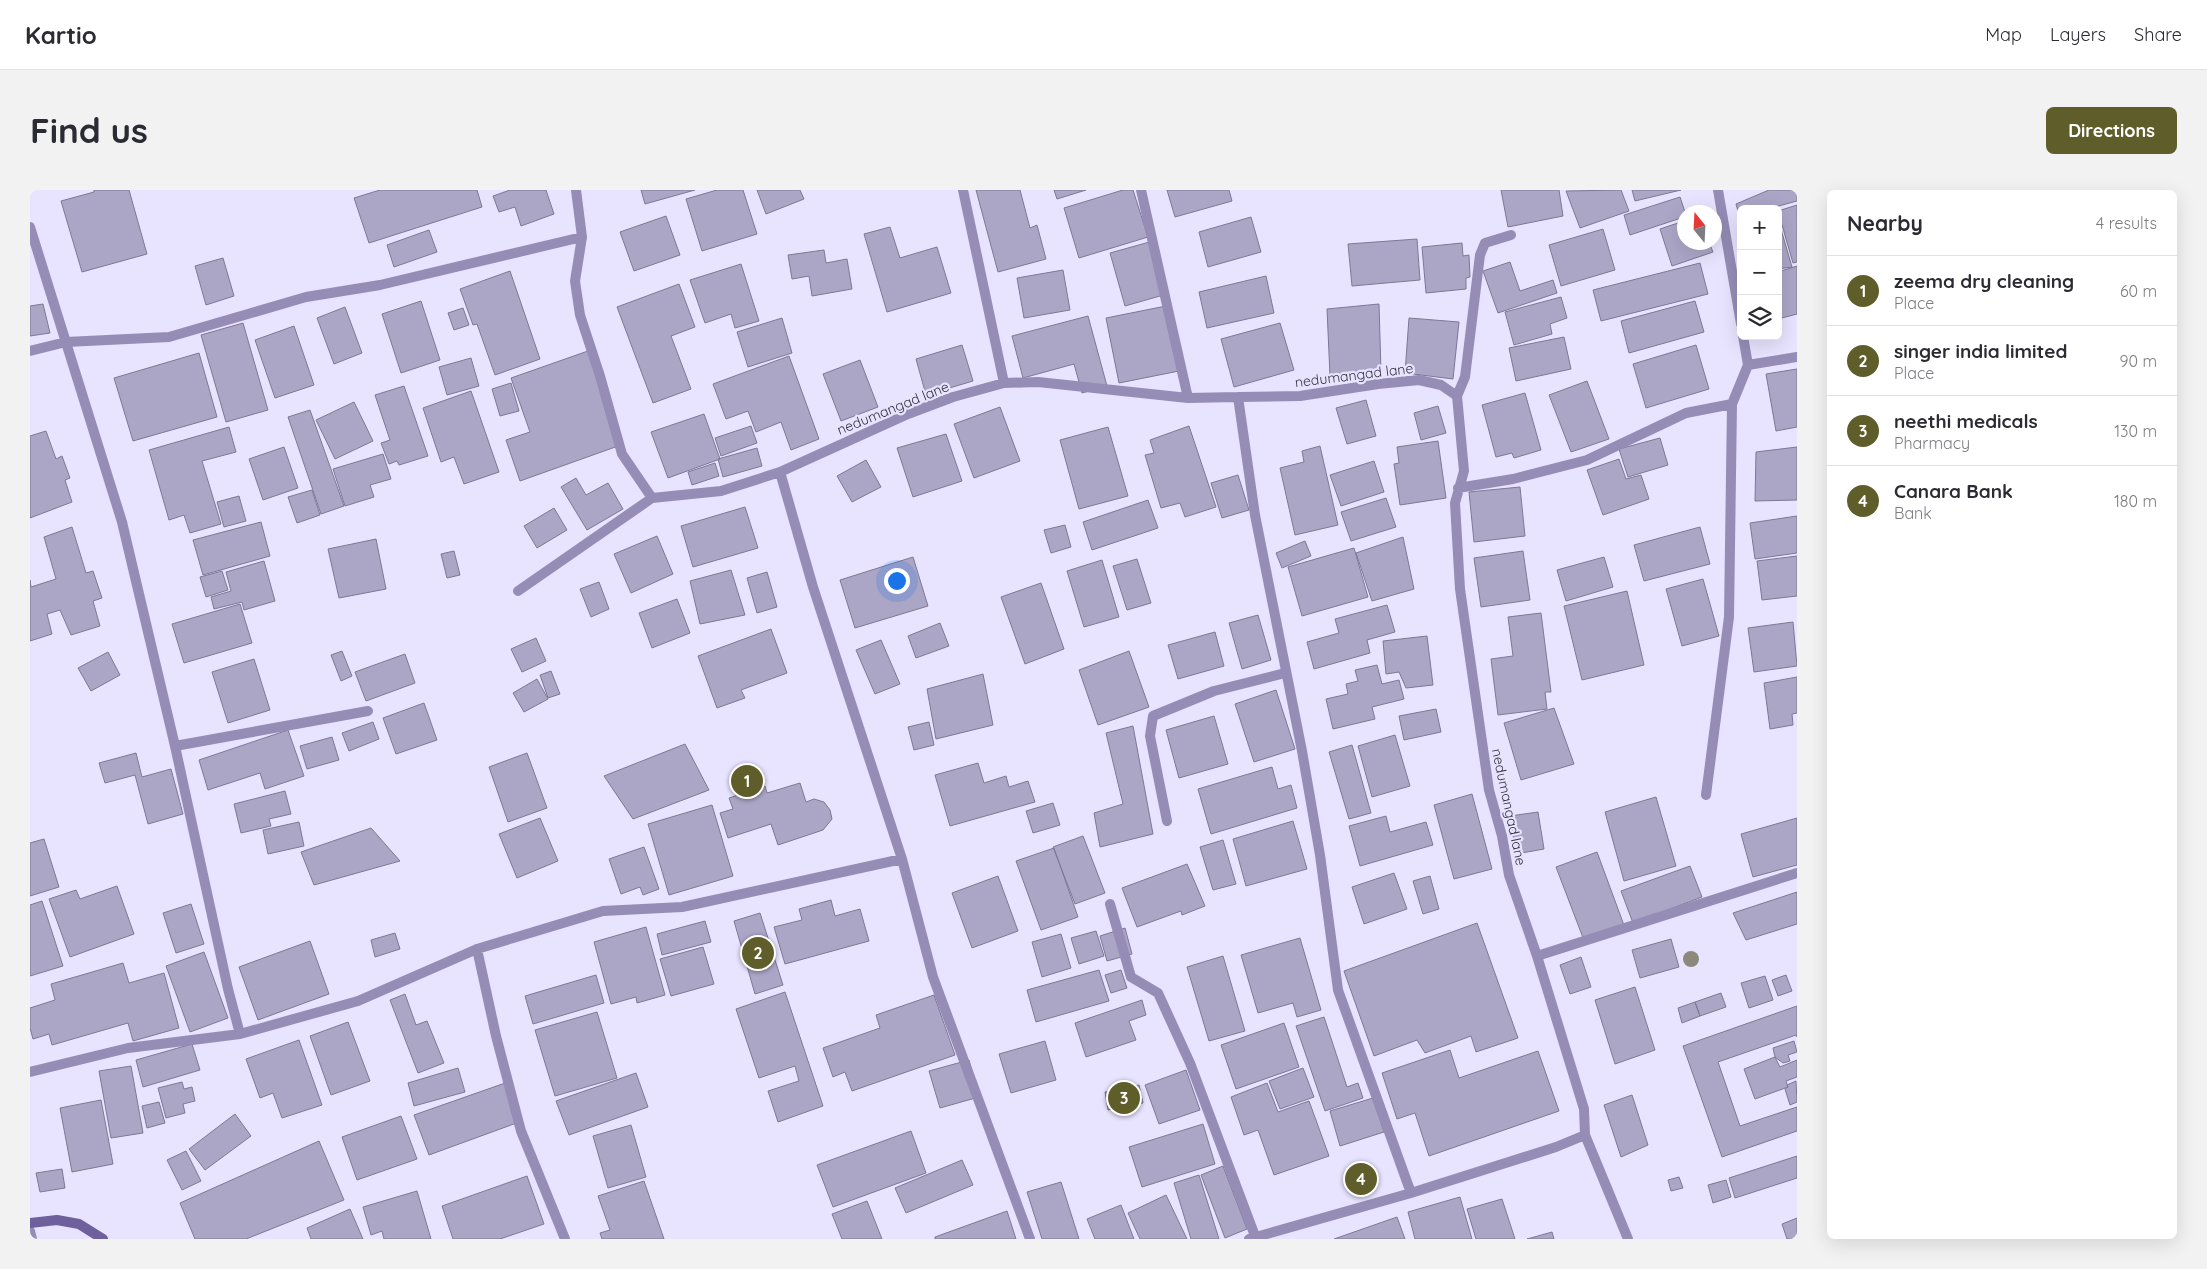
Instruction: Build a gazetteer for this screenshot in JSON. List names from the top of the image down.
{
  "streets": {
    "street": ["nedumangad lane"]
  },
  "north": "top",
  "page": {
    "header": "Kartio",
    "nav": ["Map", "Layers", "Share"],
    "buttons": "Directions",
    "title": "Find us",
    "heading": ["Nearby", "4 results"],
    "map_buttons": ["+", "−"],
    "list": [
      {
        "mark": "1",
        "name": "zeema dry cleaning",
        "note": "Place",
        "value": "60 m"
      },
      {
        "mark": "2",
        "name": "singer india limited",
        "note": "Place",
        "value": "90 m"
      },
      {
        "mark": "3",
        "name": "neethi medicals",
        "note": "Pharmacy",
        "value": "130 m"
      },
      {
        "mark": "4",
        "name": "Canara Bank",
        "note": "Bank",
        "value": "180 m"
      }
    ],
    "pins": [
      "1",
      "2",
      "3",
      "4"
    ]
  }
}
